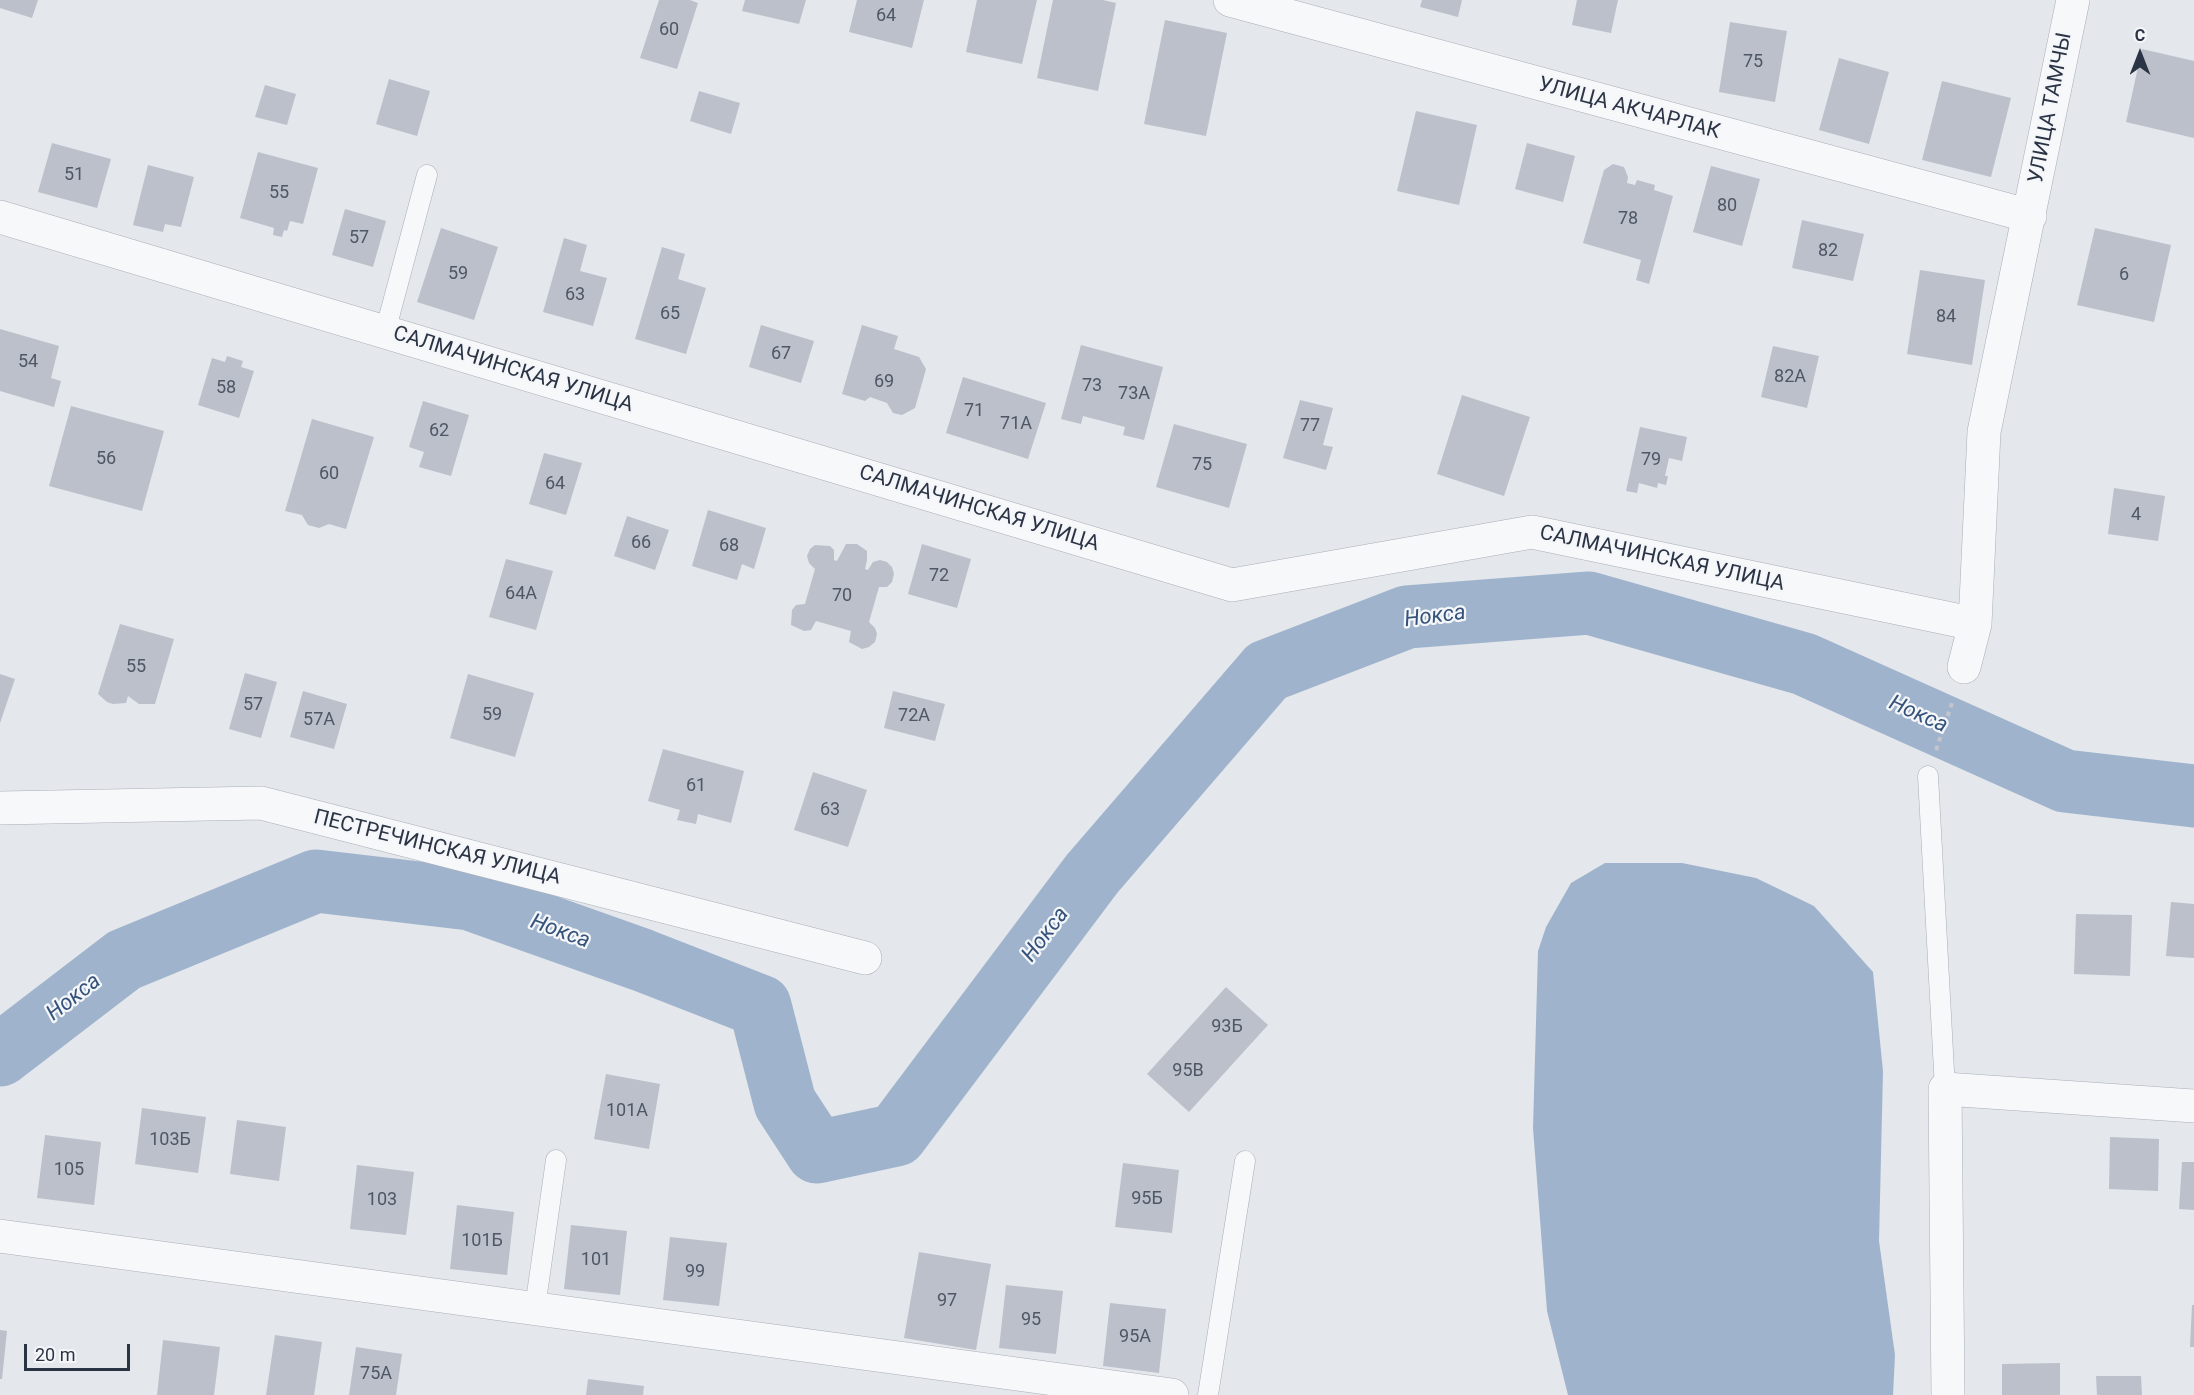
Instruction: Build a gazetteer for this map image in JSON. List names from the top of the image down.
{
  "streets": {
    "street": [
      "УЛИЦА ТАМЧЫ",
      "УЛИЦА АКЧАРЛАК",
      "САЛМАЧИНСКАЯ УЛИЦА",
      "ПЕСТРЕЧИНСКАЯ УЛИЦА"
    ]
  },
  "crossings": [
    ["УЛИЦА ТАМЧЫ", "УЛИЦА АКЧАРЛАК"],
    ["УЛИЦА ТАМЧЫ", "САЛМАЧИНСКАЯ УЛИЦА"]
  ],
  "water": ["Нокса"],
  "house_numbers": [
    "64",
    "60",
    "75",
    "51",
    "55",
    "80",
    "78",
    "57",
    "82",
    "59",
    "6",
    "63",
    "65",
    "84",
    "67",
    "54",
    "82А",
    "69",
    "73",
    "58",
    "73А",
    "71",
    "71А",
    "77",
    "62",
    "56",
    "79",
    "75",
    "60",
    "64",
    "4",
    "66",
    "68",
    "72",
    "64А",
    "70",
    "55",
    "57",
    "59",
    "72А",
    "57А",
    "61",
    "63",
    "93Б",
    "95В",
    "101А",
    "103Б",
    "105",
    "95Б",
    "103",
    "101Б",
    "101",
    "99",
    "97",
    "95",
    "95А",
    "75А"
  ],
  "scale_bar": "20 m",
  "north": "top"
}
